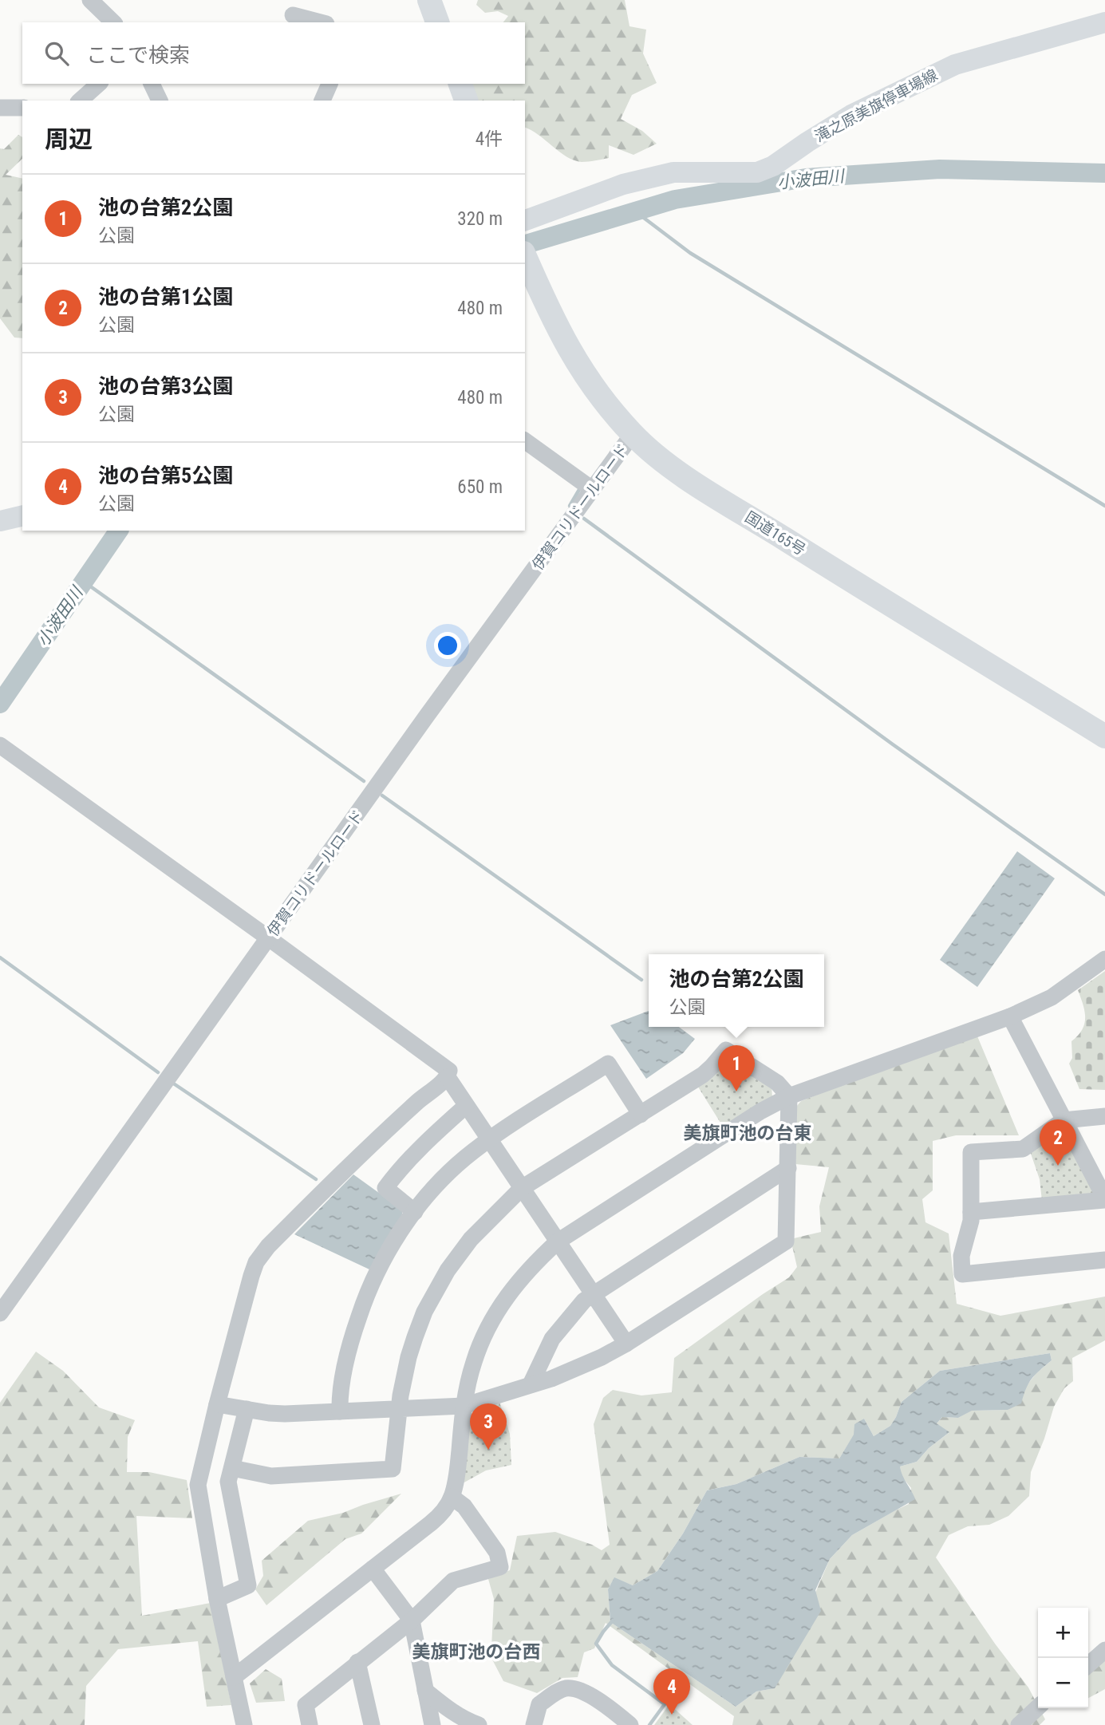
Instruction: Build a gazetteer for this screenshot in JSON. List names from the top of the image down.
{
  "streets": {
    "highway": ["国道165号"],
    "main road": ["滝之原美旗停車場線"],
    "street": ["伊賀コリドールロード"]
  },
  "crossings": [
    ["伊賀コリドールロード", "国道165号"]
  ],
  "districts": ["美旗町池の台東", "美旗町池の台西"],
  "water": ["小波田川"],
  "page": {
    "search": "ここで検索",
    "heading": ["周辺", "4件"],
    "list": [
      {
        "mark": "1",
        "name": "池の台第2公園",
        "note": "公園",
        "value": "320 m"
      },
      {
        "mark": "2",
        "name": "池の台第1公園",
        "note": "公園",
        "value": "480 m"
      },
      {
        "mark": "3",
        "name": "池の台第3公園",
        "note": "公園",
        "value": "480 m"
      },
      {
        "mark": "4",
        "name": "池の台第5公園",
        "note": "公園",
        "value": "650 m"
      }
    ],
    "popup": ["池の台第2公園", "公園"],
    "pins": [
      "1",
      "2",
      "3",
      "4"
    ],
    "map_buttons": ["+", "−"]
  }
}
